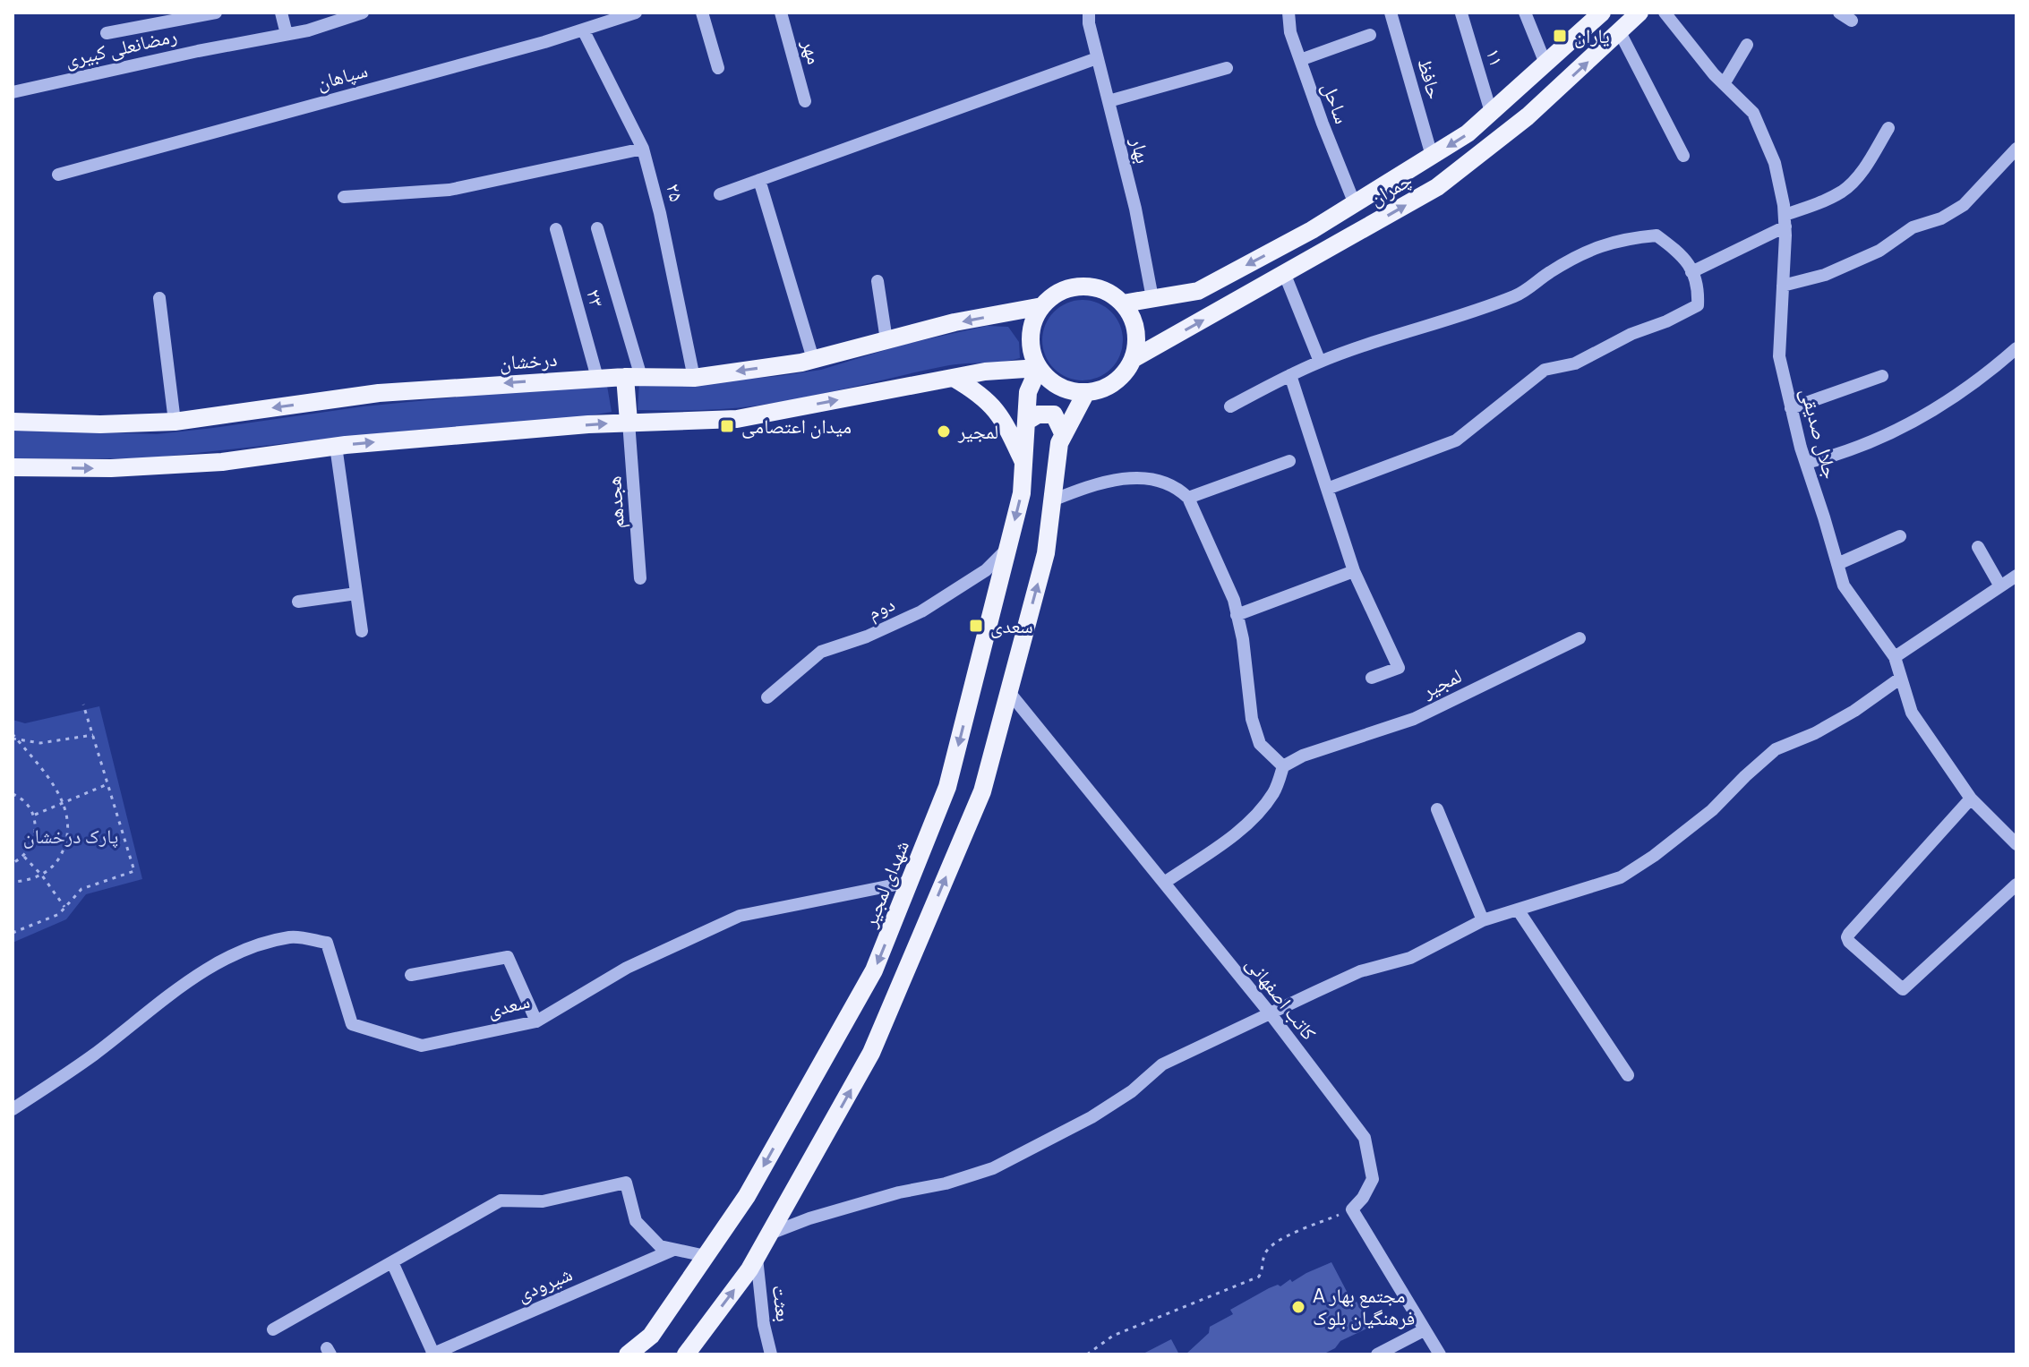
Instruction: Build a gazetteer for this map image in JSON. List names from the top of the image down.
{
  "streets": {
    "main road": ["چمران", "درخشان", "شهدای لمجیر"],
    "street": [
      "رمضانعلی کبیری",
      "مهر",
      "۱۱",
      "سپاهان",
      "حافظ",
      "ساحل",
      "بهار",
      "۲۵",
      "۲۳",
      "جلال صدیقی",
      "هجدهم",
      "دوم",
      "لمجیر",
      "کاتب اصفهانی",
      "سعدی",
      "شیرودی",
      "بعثت"
    ]
  },
  "crossings": [
    ["۱۱", "چمران"],
    ["سپاهان", "۲۵"],
    ["حافظ", "چمران"],
    ["ساحل", "چمران"],
    ["بهار", "چمران"],
    ["چمران", "درخشان"],
    ["چمران", "شهدای لمجیر"],
    ["۲۵", "درخشان"],
    ["۲۳", "درخشان"],
    ["درخشان", "شهدای لمجیر"],
    ["دوم", "شهدای لمجیر"],
    ["شهدای لمجیر", "سعدی"]
  ],
  "parks": ["پارک درخشان"],
  "places": {
    "transit": ["یاران", "میدان اعتصامی", "سعدی"],
    "other": ["لمجیر", "A مجتمع بهار فرهنگیان بلوک"]
  }
}
